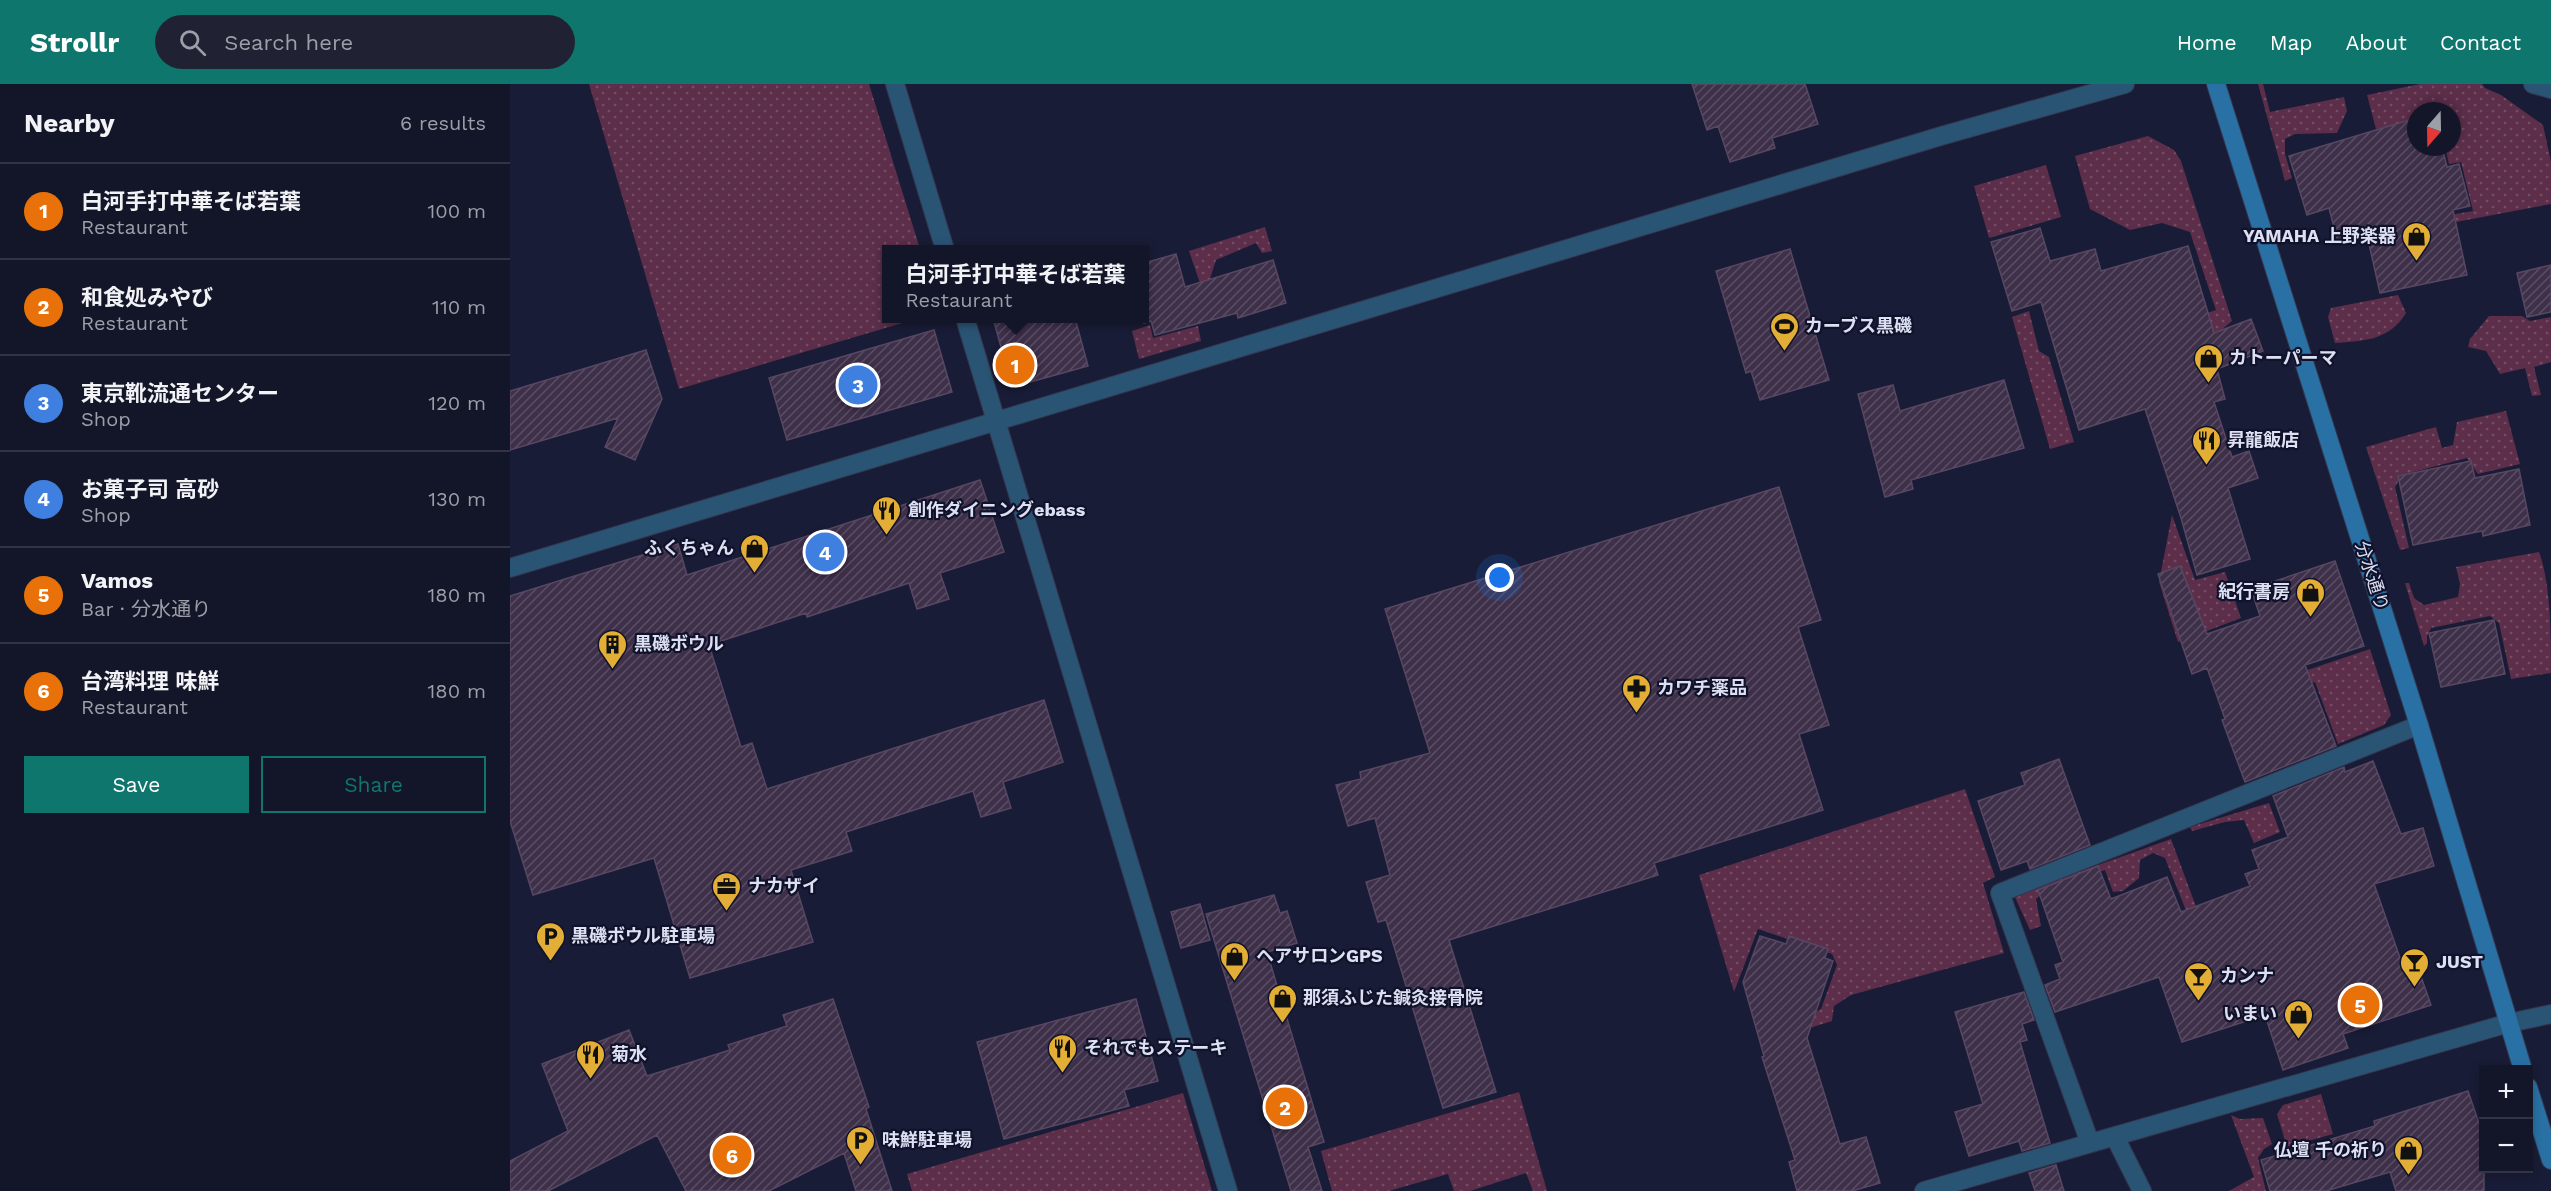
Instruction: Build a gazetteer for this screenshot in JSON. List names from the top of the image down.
{
  "streets": {
    "street": ["分水通り"]
  },
  "places": {
    "shop": [
      "YAMAHA 上野楽器",
      "カトーパーマ",
      "ふくちゃん",
      "紀行書房",
      "ヘアサロンGPS",
      "那須ふじた鍼灸接骨院",
      "いまい",
      "仏壇 千の祈り"
    ],
    "sports": ["カーブス黒磯"],
    "restaurant": [
      "昇龍飯店",
      "創作ダイニングebass",
      "それでもステーキ",
      "菊水"
    ],
    "building": ["黒磯ボウル"],
    "pharmacy": ["カワチ薬品"],
    "office": ["ナカザイ"],
    "parking": ["黒磯ボウル駐車場", "味鮮駐車場"],
    "bar": ["JUST", "カンナ"]
  },
  "north": "bottom",
  "page": {
    "header": "Strollr",
    "search": "Search here",
    "nav": [
      "Home",
      "Map",
      "About",
      "Contact"
    ],
    "heading": ["Nearby", "6 results"],
    "list": [
      {
        "mark": "1",
        "name": "白河手打中華そば若葉",
        "note": "Restaurant",
        "value": "100 m"
      },
      {
        "mark": "2",
        "name": "和食処みやび",
        "note": "Restaurant",
        "value": "110 m"
      },
      {
        "mark": "3",
        "name": "東京靴流通センター",
        "note": "Shop",
        "value": "120 m"
      },
      {
        "mark": "4",
        "name": "お菓子司 高砂",
        "note": "Shop",
        "value": "130 m"
      },
      {
        "mark": "5",
        "name": "Vamos",
        "note": "Bar · 分水通り",
        "value": "180 m"
      },
      {
        "mark": "6",
        "name": "台湾料理 味鮮",
        "note": "Restaurant",
        "value": "180 m"
      }
    ],
    "popup": ["白河手打中華そば若葉", "Restaurant"],
    "pins": [
      "1",
      "3",
      "4",
      "5",
      "2",
      "6"
    ],
    "buttons": ["Save", "Share"],
    "map_buttons": ["+", "−"]
  }
}
